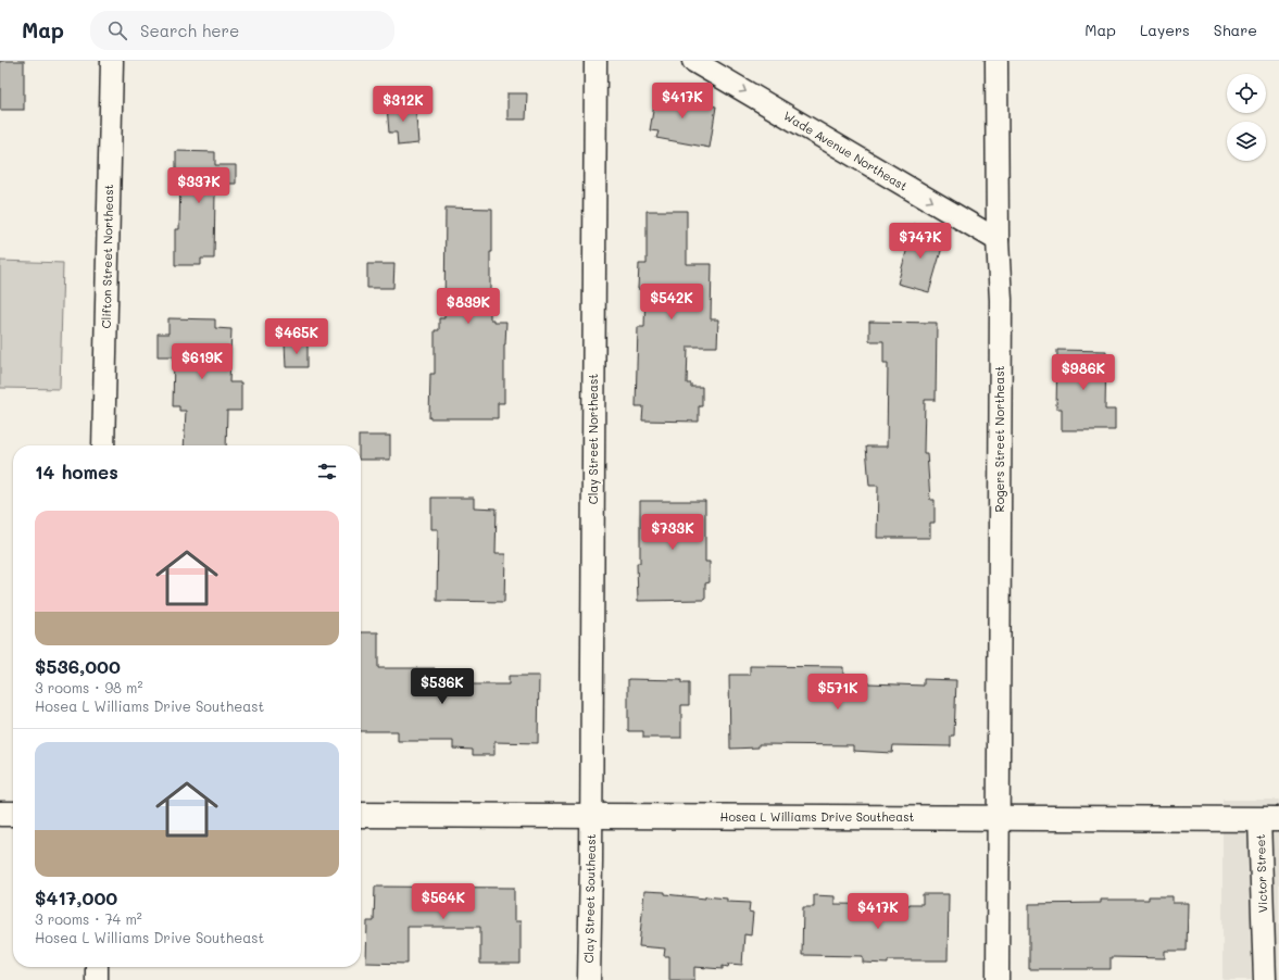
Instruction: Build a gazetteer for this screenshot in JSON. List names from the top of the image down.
{
  "streets": {
    "street": [
      "Wade Avenue Northeast",
      "Clifton Street Northeast",
      "Clay Street Northeast",
      "Rogers Street Northeast",
      "Hosea L Williams Drive Southeast",
      "Victor Street",
      "Clay Street Southeast"
    ]
  },
  "crossings": [
    ["Wade Avenue Northeast", "Rogers Street Northeast"],
    ["Clay Street Northeast", "Hosea L Williams Drive Southeast"],
    ["Clay Street Northeast", "Clay Street Southeast"],
    ["Rogers Street Northeast", "Hosea L Williams Drive Southeast"],
    ["Hosea L Williams Drive Southeast", "Victor Street"],
    ["Hosea L Williams Drive Southeast", "Clay Street Southeast"]
  ],
  "one_way": ["Wade Avenue Northeast"],
  "page": {
    "header": "Map",
    "search": "Search here",
    "nav": ["Map", "Layers", "Share"],
    "price": [
      "$417K",
      "$312K",
      "$337K",
      "$747K",
      "$542K",
      "$839K",
      "$465K",
      "$619K",
      "$986K",
      "$733K",
      "$536K",
      "$571K",
      "$564K",
      "$417K"
    ],
    "heading": "14 homes",
    "list": [
      {
        "name": "$536,000",
        "note": "3 rooms · 98 m² · Hosea L Williams Drive Southeast"
      },
      {
        "name": "$417,000",
        "note": "3 rooms · 74 m² · Hosea L Williams Drive Southeast"
      }
    ]
  }
}
